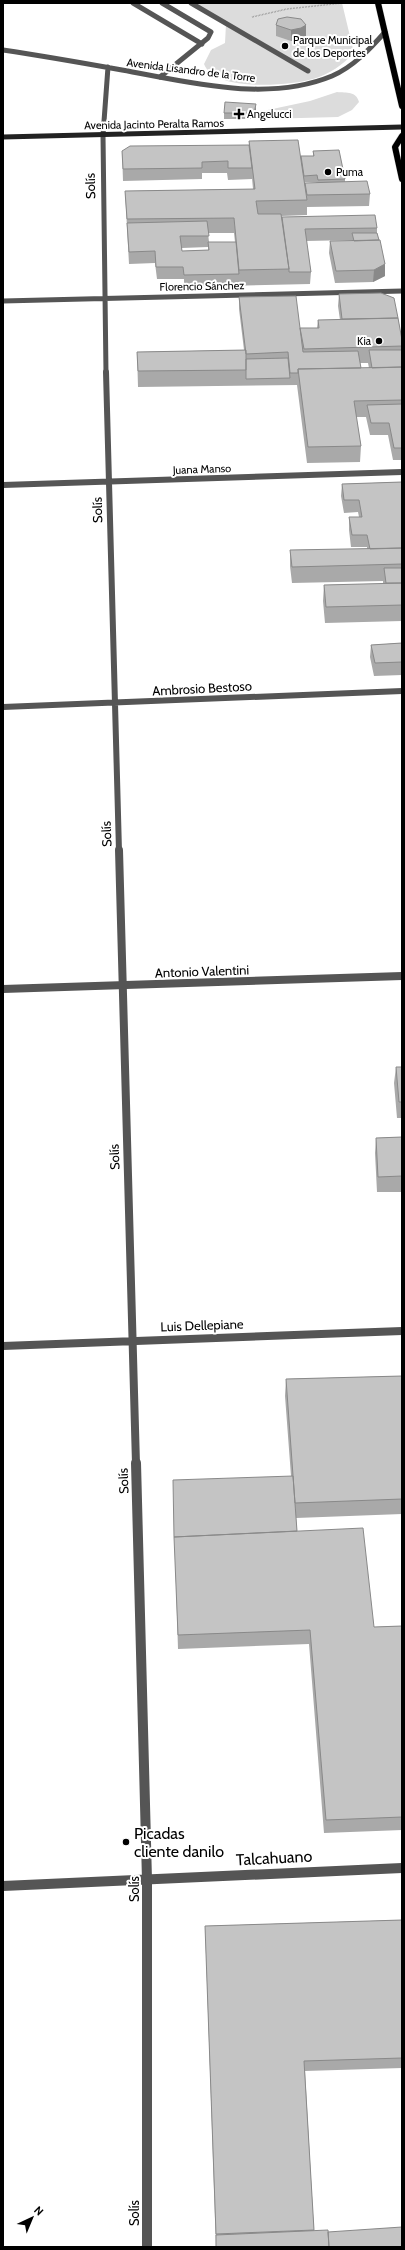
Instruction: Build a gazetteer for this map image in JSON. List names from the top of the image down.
{
  "streets": {
    "main road": ["Avenida Jacinto Peralta Ramos"],
    "street": [
      "Avenida Lisandro de la Torre",
      "Solís",
      "Florencio Sánchez",
      "Juana Manso",
      "Ambrosio Bestoso",
      "Antonio Valentini",
      "Luis Dellepiane",
      "Talcahuano"
    ]
  },
  "crossings": [
    ["Avenida Lisandro de la Torre", "Solís"],
    ["Avenida Jacinto Peralta Ramos", "Solís"],
    ["Solís", "Florencio Sánchez"],
    ["Solís", "Juana Manso"],
    ["Solís", "Ambrosio Bestoso"],
    ["Solís", "Antonio Valentini"],
    ["Solís", "Luis Dellepiane"],
    ["Solís", "Talcahuano"]
  ],
  "places": {
    "other": [
      "Parque Municipal de los Deportes",
      "Puma",
      "Kia",
      "Picadas cliente danilo"
    ],
    "health": ["Angelucci"]
  },
  "north": "top right"
}
